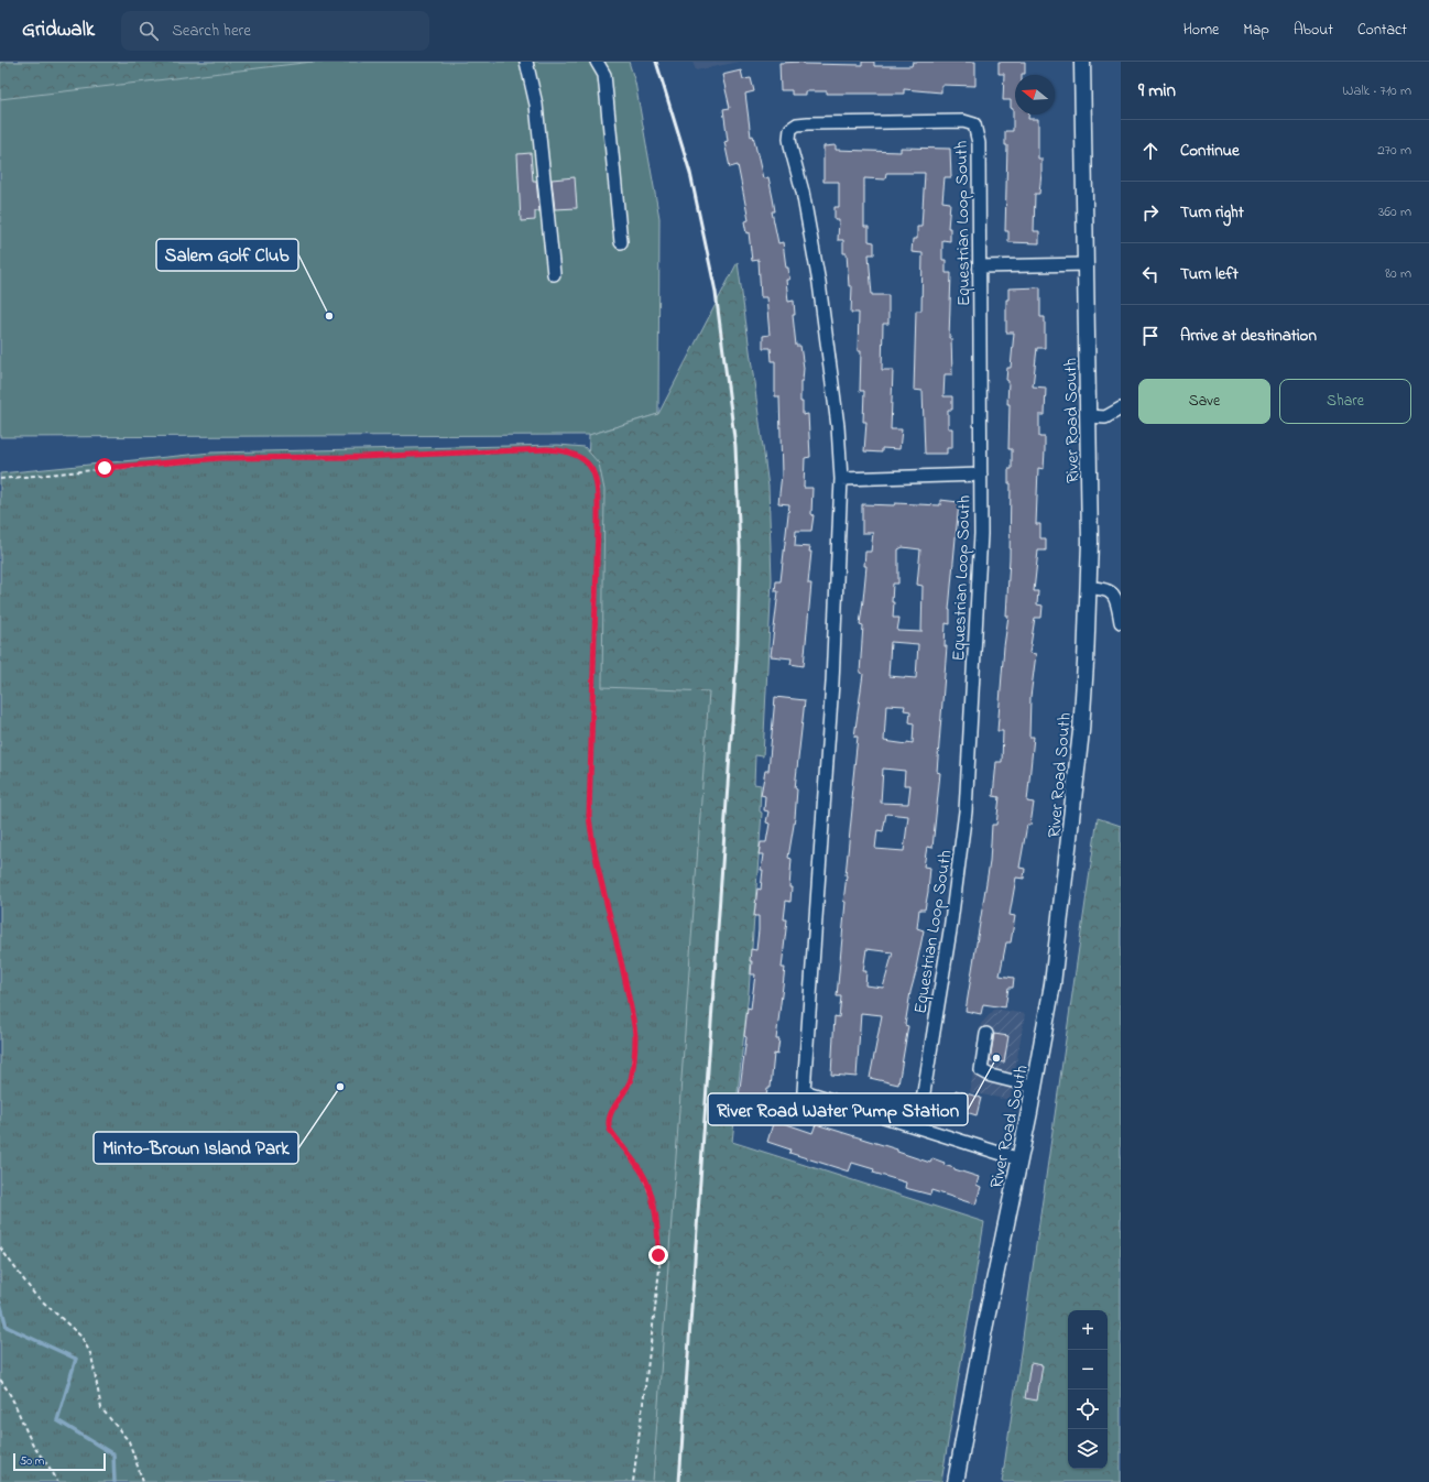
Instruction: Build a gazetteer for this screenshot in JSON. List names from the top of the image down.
{
  "streets": {
    "main road": ["River Road South"],
    "street": ["Equestrian Loop South"]
  },
  "places": ["Salem Golf Club", "River Road Water Pump Station", "Minto-Brown Island Park"],
  "scale_bar": "50 m",
  "north": "left",
  "page": {
    "header": "Gridwalk",
    "search": "Search here",
    "nav": [
      "Home",
      "Map",
      "About",
      "Contact"
    ],
    "heading": ["9 min", "Walk · 710 m"],
    "list": [
      ["Continue", "270 m"],
      ["Turn right", "360 m"],
      ["Turn left", "80 m"],
      "Arrive at destination"
    ],
    "buttons": ["Save", "Share"],
    "map_buttons": ["+", "−"],
    "scale": "50 m"
  }
}
